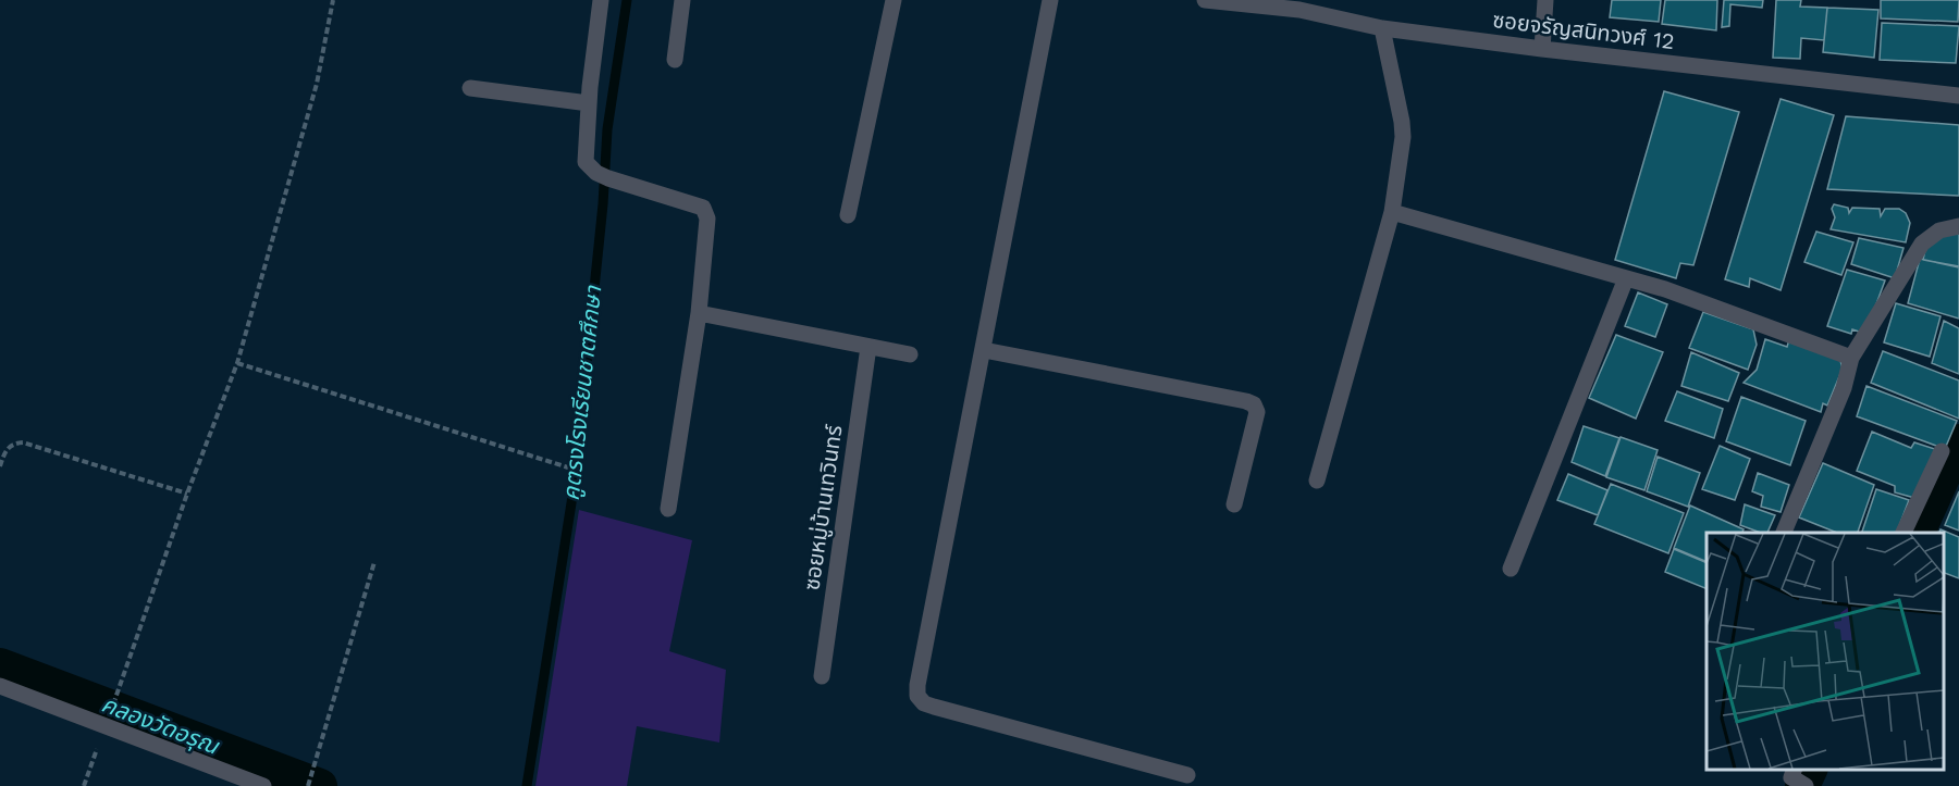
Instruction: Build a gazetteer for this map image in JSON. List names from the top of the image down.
{
  "streets": {
    "street": ["ซอยจรัญสนิทวงศ์ 12", "ซอยหมู่บ้านเทวินทร์"]
  },
  "water": ["คูตรงโรงเรียนชาตศึกษา", "คลองวัดอรุณ"]
}
